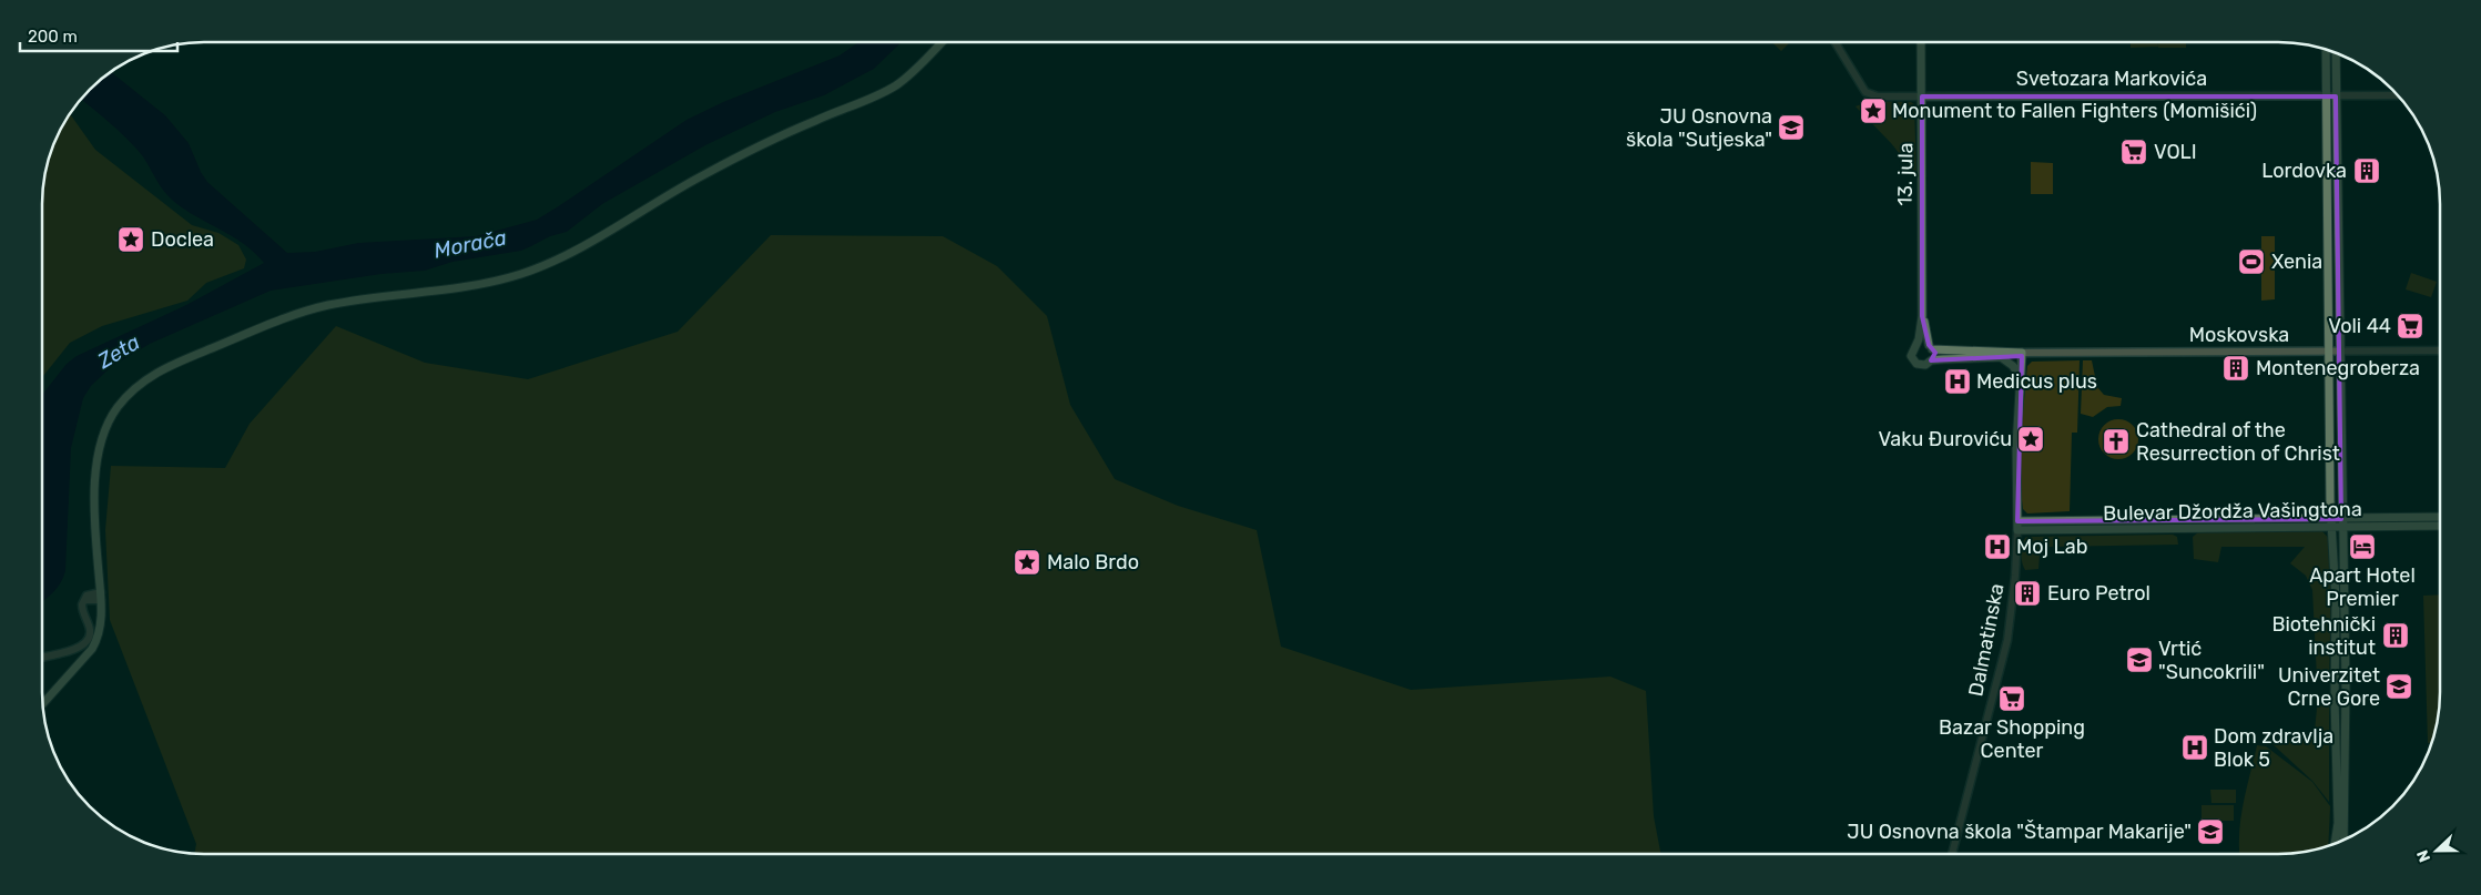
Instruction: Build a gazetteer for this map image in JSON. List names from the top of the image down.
{
  "streets": {
    "main road": [
      "13. jula",
      "Moskovska",
      "Bulevar Džordža Vašingtona",
      "Dalmatinska"
    ],
    "street": ["Svetozara Markovića"]
  },
  "crossings": [
    ["Svetozara Markovića", "13. jula"],
    ["Moskovska", "Dalmatinska"],
    ["Bulevar Džordža Vašingtona", "Dalmatinska"]
  ],
  "water": ["Morača", "Zeta"],
  "places": {
    "place": [
      "Monument to Fallen Fighters (Momišići)",
      "Doclea",
      "Vaku Đuroviću",
      "Malo Brdo"
    ],
    "school or university": [
      "JU Osnovna škola \"Sutjeska\"",
      "Vrtić \"Suncokrili\"",
      "Univerzitet Crne Gore",
      "JU Osnovna škola \"Štampar Makarije\""
    ],
    "supermarket": ["VOLI", "Voli 44", "Bazar Shopping Center"],
    "building": [
      "Lordovka",
      "Montenegroberza",
      "Euro Petrol",
      "Biotehnički institut"
    ],
    "sports": ["Xenia"],
    "hospital": ["Medicus plus", "Moj Lab", "Dom zdravlja Blok 5"],
    "church": ["Cathedral of the Resurrection of Christ"],
    "hotel": ["Apart Hotel Premier"]
  },
  "scale_bar": "200 m",
  "north": "left"
}
